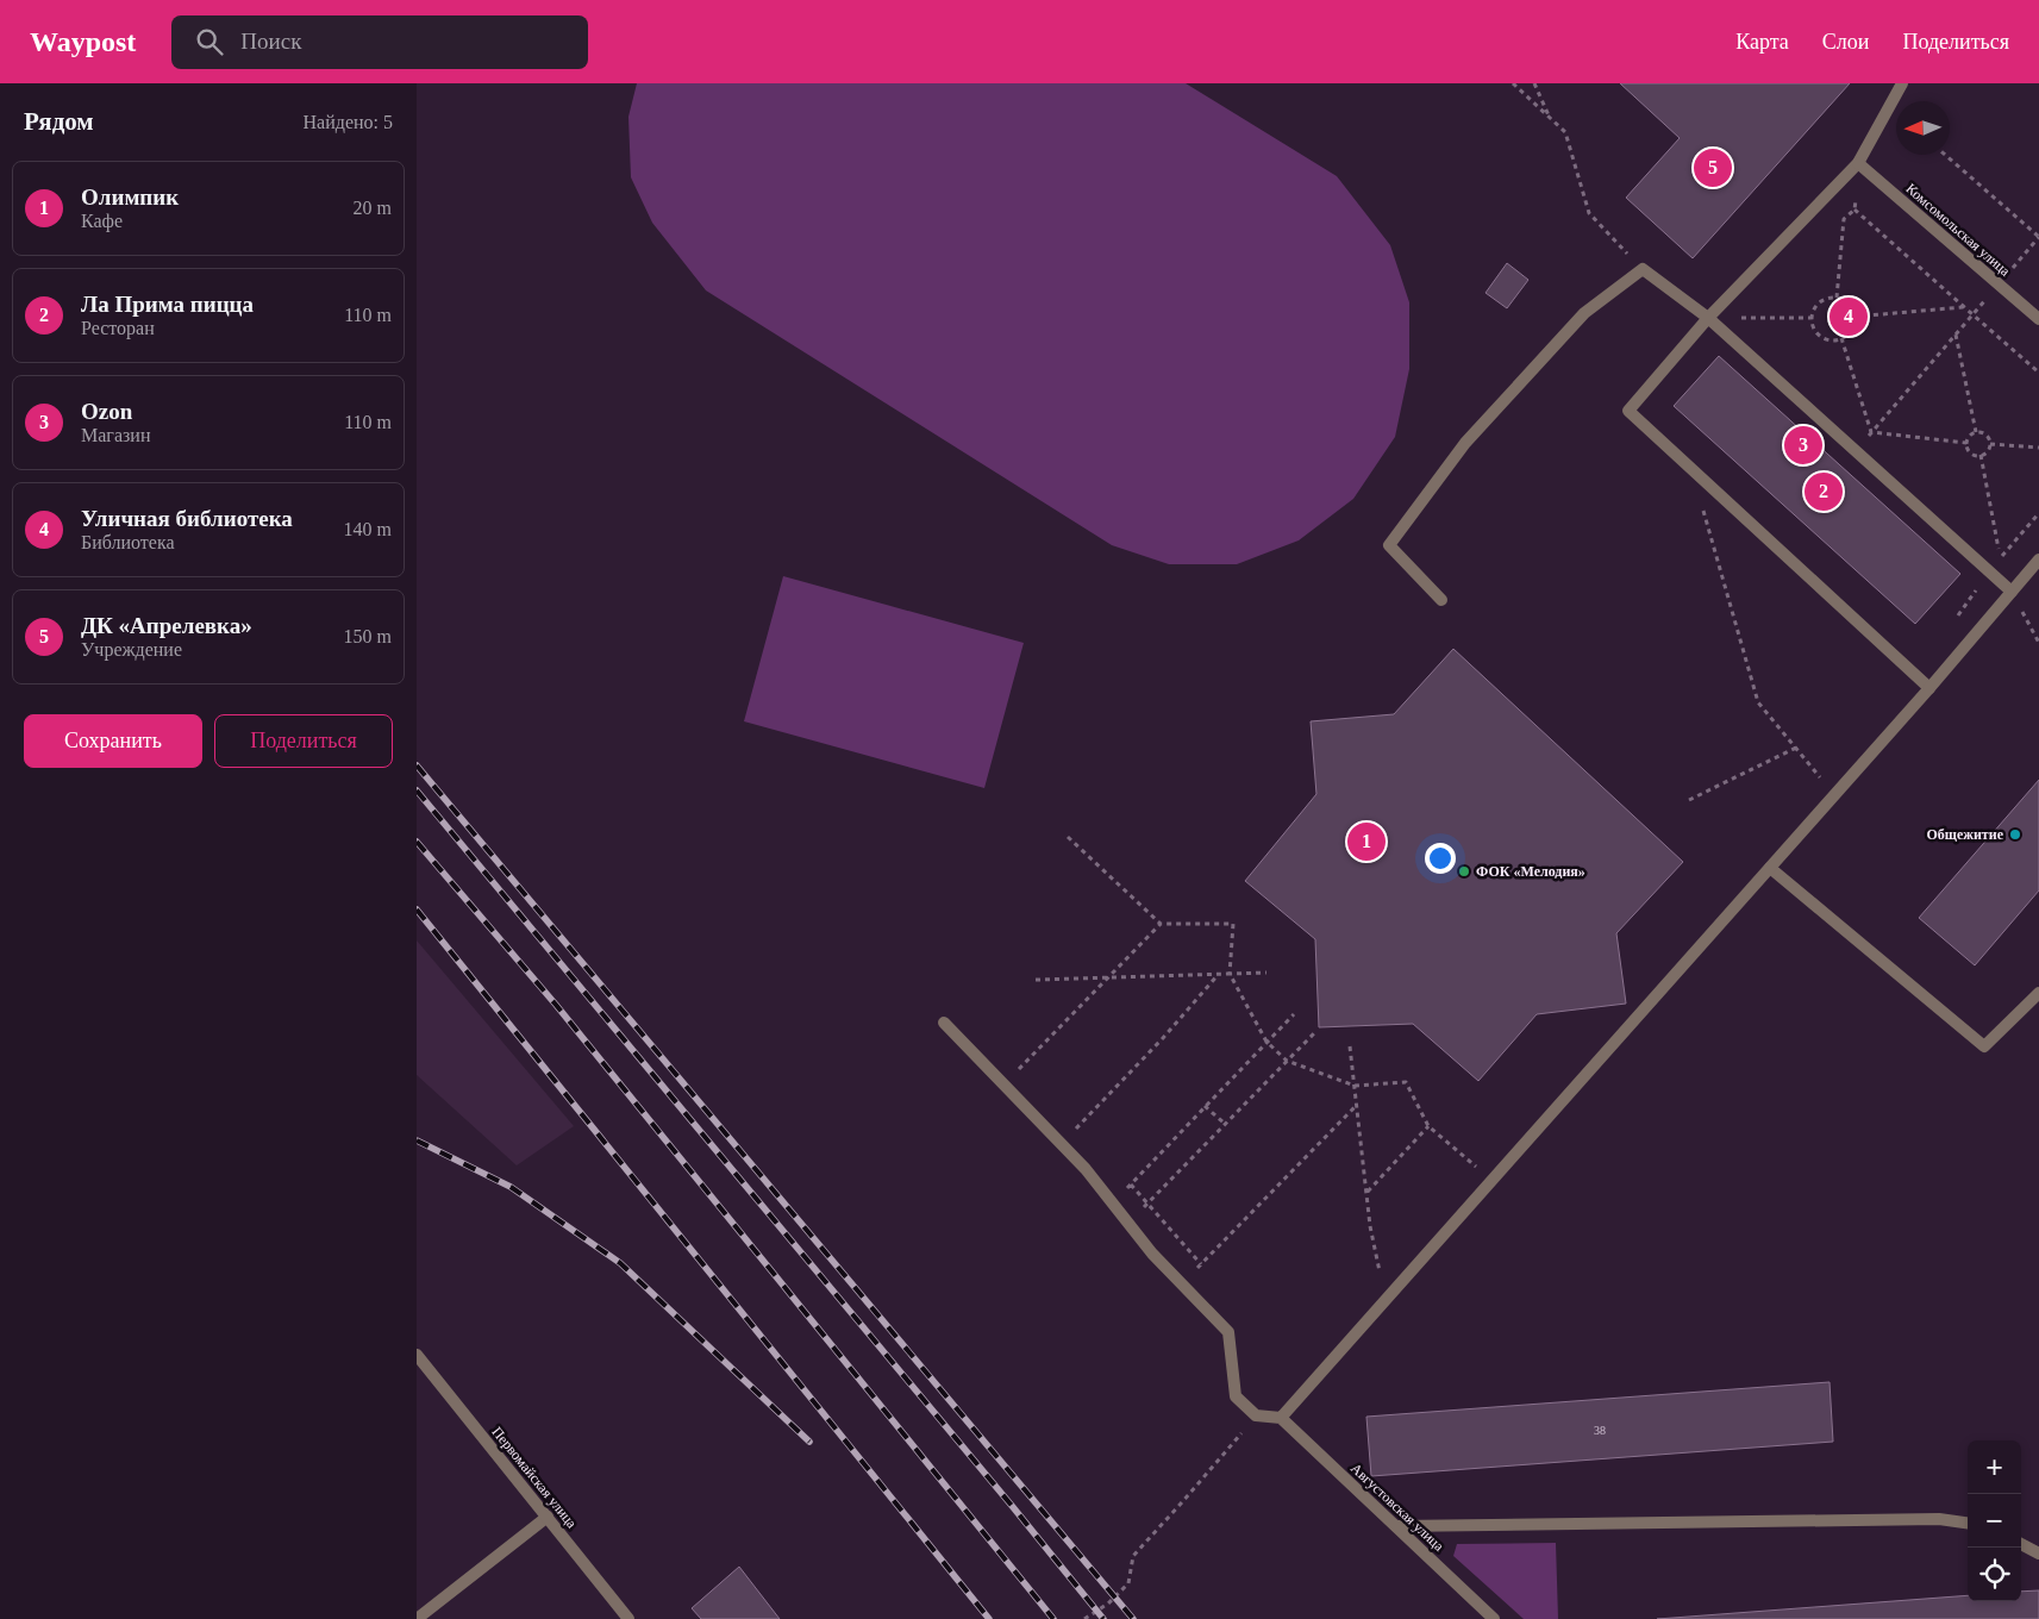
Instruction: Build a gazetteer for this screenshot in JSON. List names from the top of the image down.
{
  "streets": {
    "street": ["Комсомольская улица", "Первомайская улица", "Августовская улица"]
  },
  "places": ["Общежитие", "ФОК «Мелодия»"],
  "house_numbers": ["38"],
  "north": "left",
  "page": {
    "header": "Waypost",
    "search": "Поиск",
    "nav": ["Карта", "Слои", "Поделиться"],
    "heading": ["Рядом", "Найдено: 5"],
    "pins": [
      "5",
      "4",
      "3",
      "2",
      "1"
    ],
    "list": [
      {
        "mark": "1",
        "name": "Олимпик",
        "note": "Кафе",
        "value": "20 m"
      },
      {
        "mark": "2",
        "name": "Ла Прима пицца",
        "note": "Ресторан",
        "value": "110 m"
      },
      {
        "mark": "3",
        "name": "Ozon",
        "note": "Магазин",
        "value": "110 m"
      },
      {
        "mark": "4",
        "name": "Уличная библиотека",
        "note": "Библиотека",
        "value": "140 m"
      },
      {
        "mark": "5",
        "name": "ДК «Апрелевка»",
        "note": "Учреждение",
        "value": "150 m"
      }
    ],
    "buttons": ["Сохранить", "Поделиться"],
    "map_buttons": ["+", "−"]
  }
}
